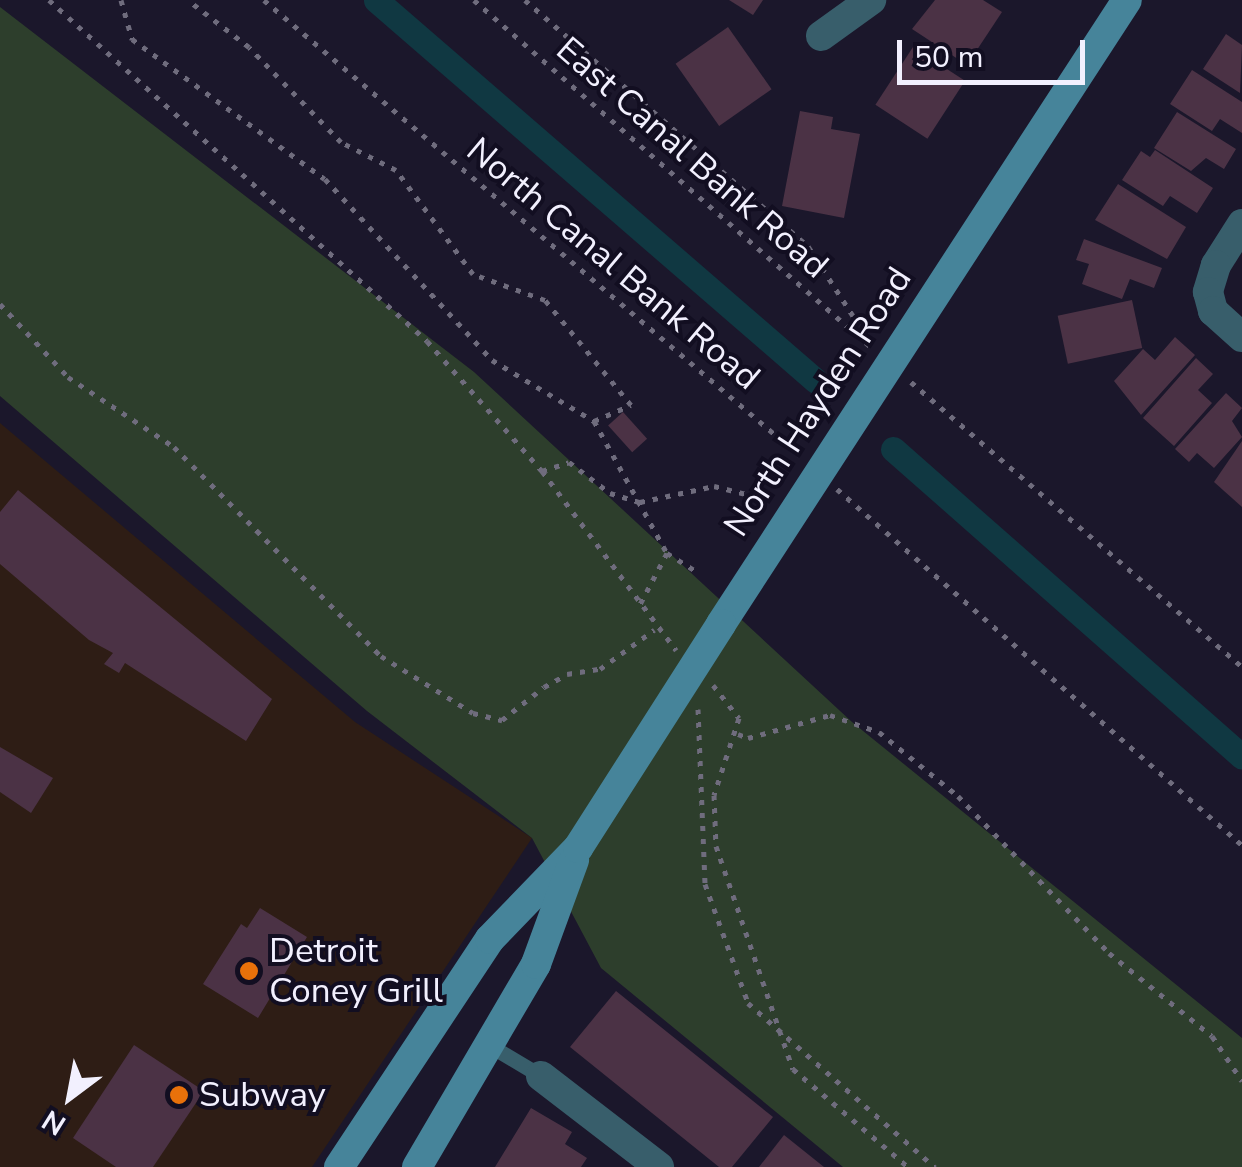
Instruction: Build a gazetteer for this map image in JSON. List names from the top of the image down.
{
  "streets": {
    "main road": ["North Hayden Road"],
    "path": ["East Canal Bank Road", "North Canal Bank Road"]
  },
  "crossings": [
    ["East Canal Bank Road", "North Hayden Road"],
    ["North Canal Bank Road", "North Hayden Road"]
  ],
  "places": ["Detroit Coney Grill", "Subway"],
  "scale_bar": "50 m",
  "north": "bottom left"
}
